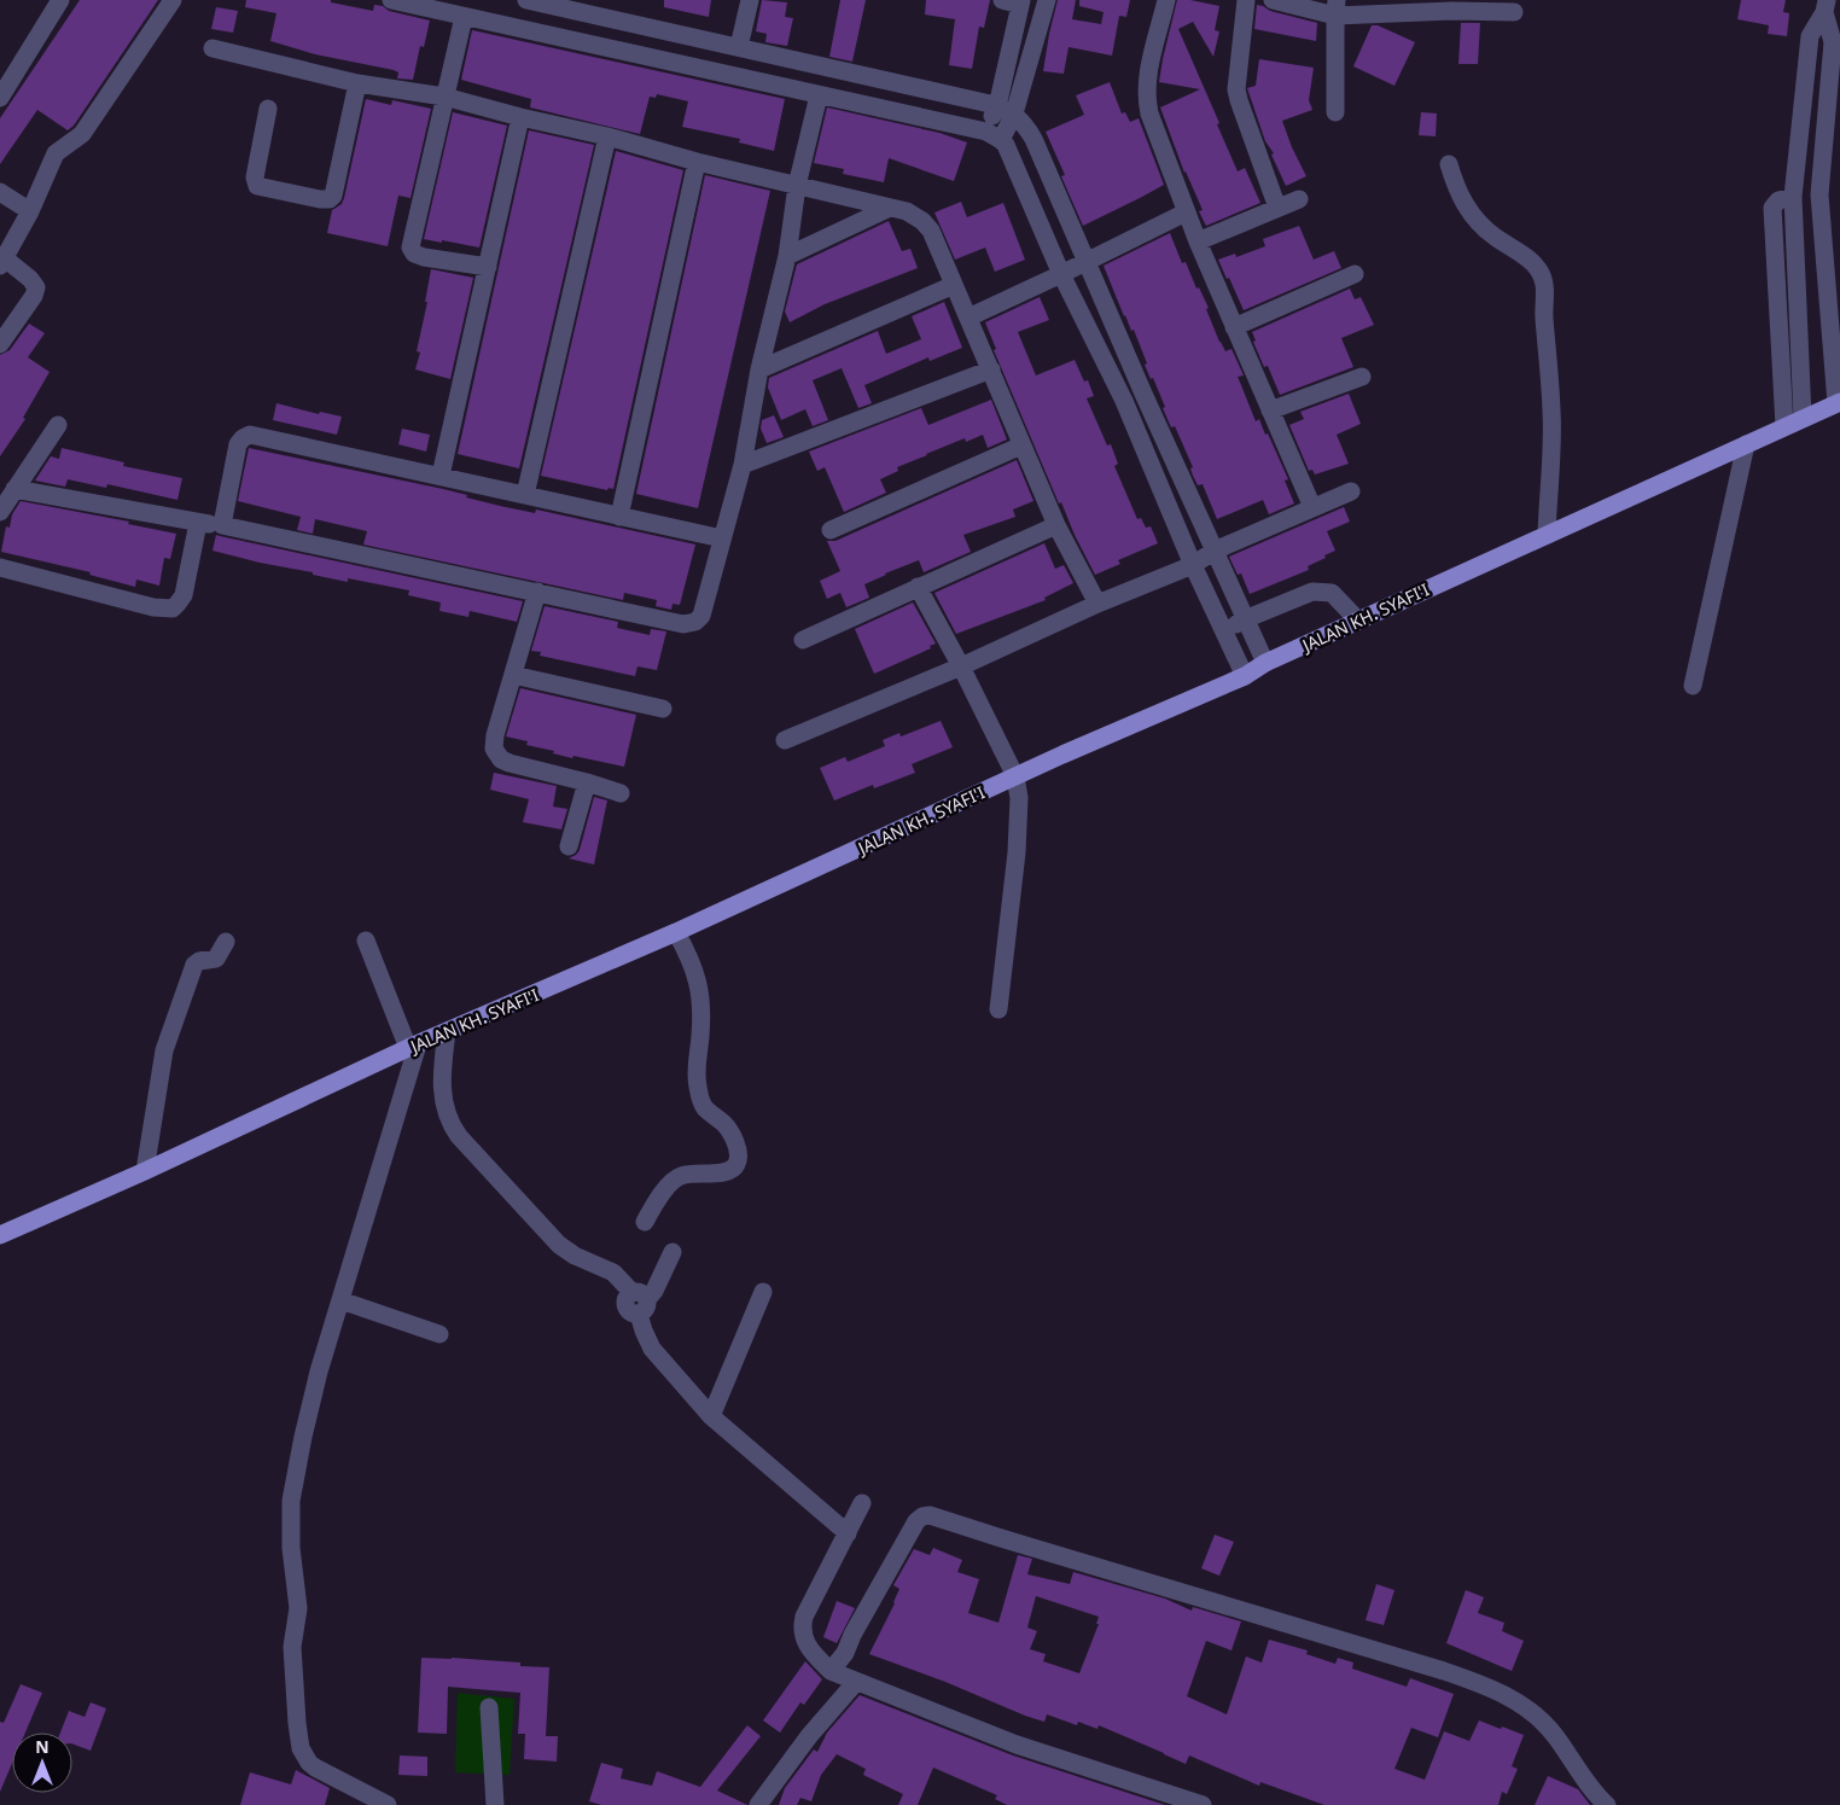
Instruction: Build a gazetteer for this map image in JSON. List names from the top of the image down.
{
  "streets": {
    "main road": ["JALAN KH. SYAFI'I"]
  },
  "north": "top"
}
